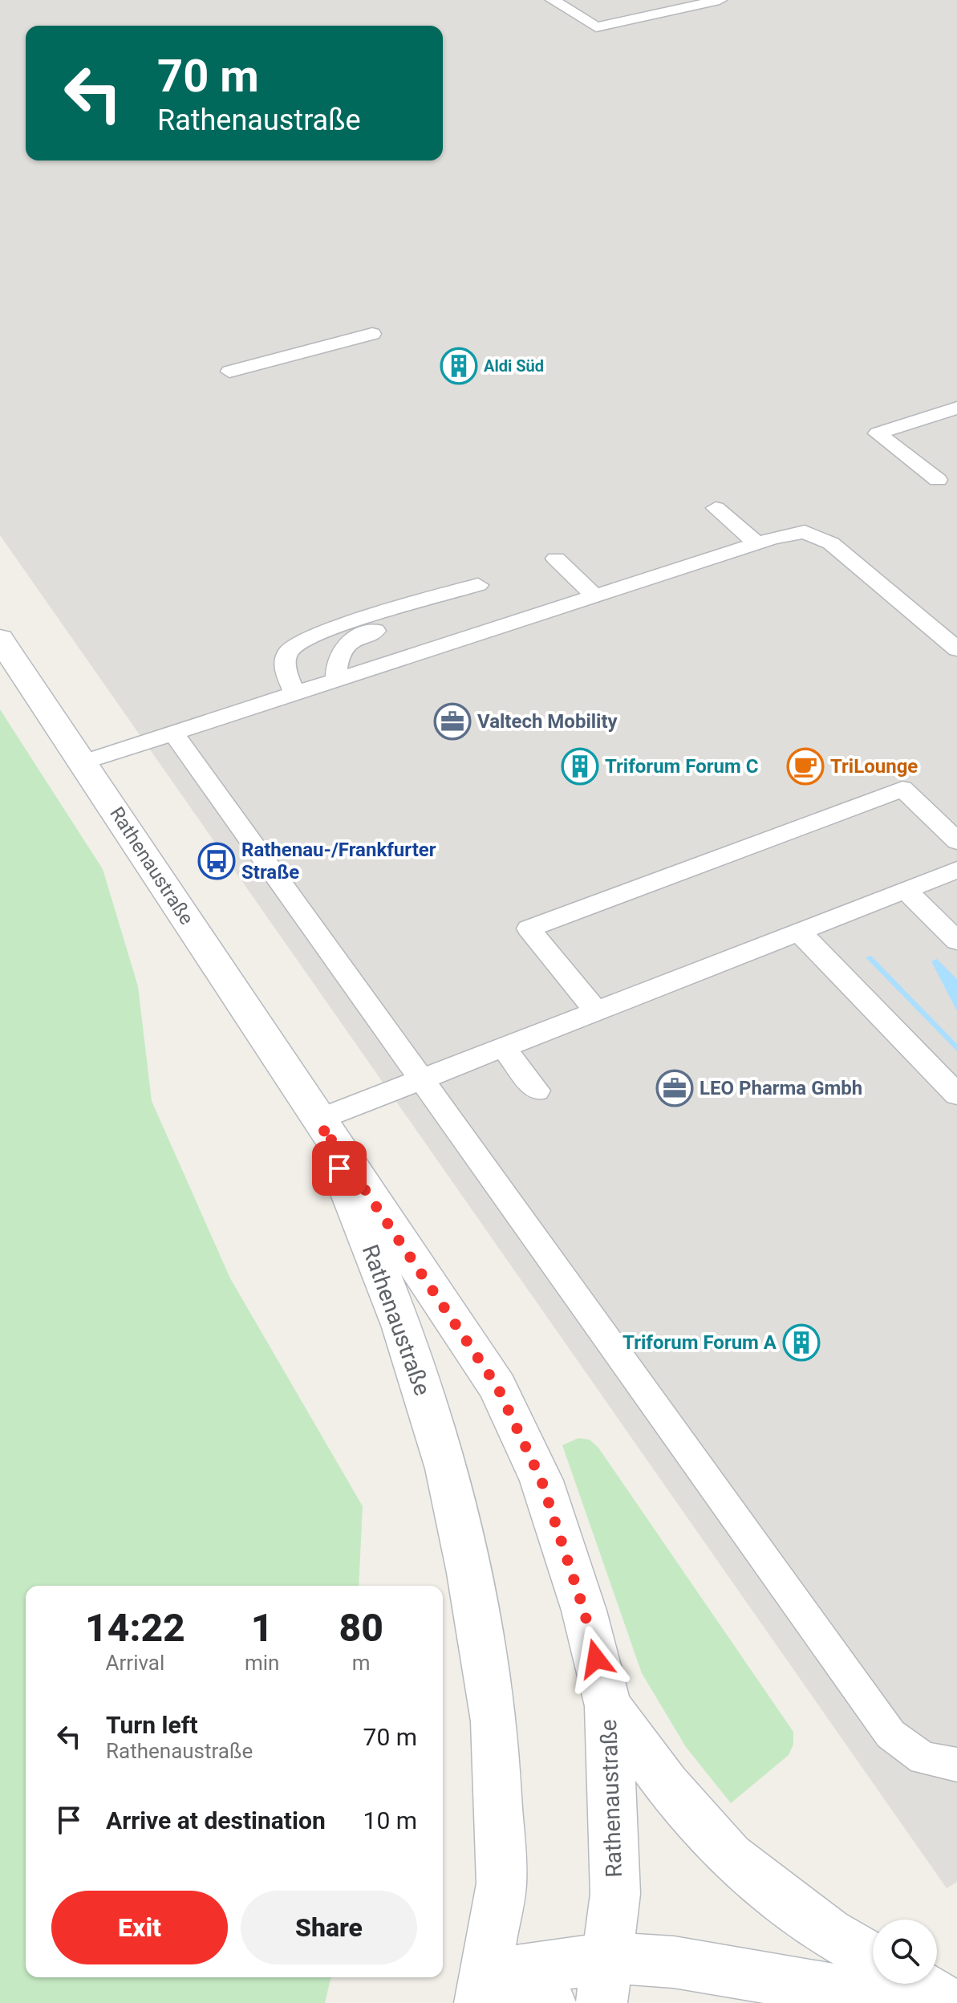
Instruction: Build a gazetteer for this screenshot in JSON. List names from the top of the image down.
{
  "streets": {
    "street": ["Rathenaustraße"]
  },
  "places": {
    "building": ["Aldi Süd", "Triforum Forum C", "Triforum Forum A"],
    "office": ["Valtech Mobility", "LEO Pharma Gmbh"],
    "cafe": ["TriLounge"],
    "bus stop": ["Rathenau-/Frankfurter Straße"]
  },
  "page": {
    "turn": ["70 m", "Rathenaustraße"],
    "eta": [
      "14:22",
      "Arrival",
      "1",
      "min",
      "80",
      "m"
    ],
    "list": [
      {
        "name": "Turn left",
        "note": "Rathenaustraße",
        "value": "70 m"
      },
      {
        "name": "Arrive at destination",
        "value": "10 m"
      }
    ],
    "buttons": ["Exit", "Share"]
  }
}
